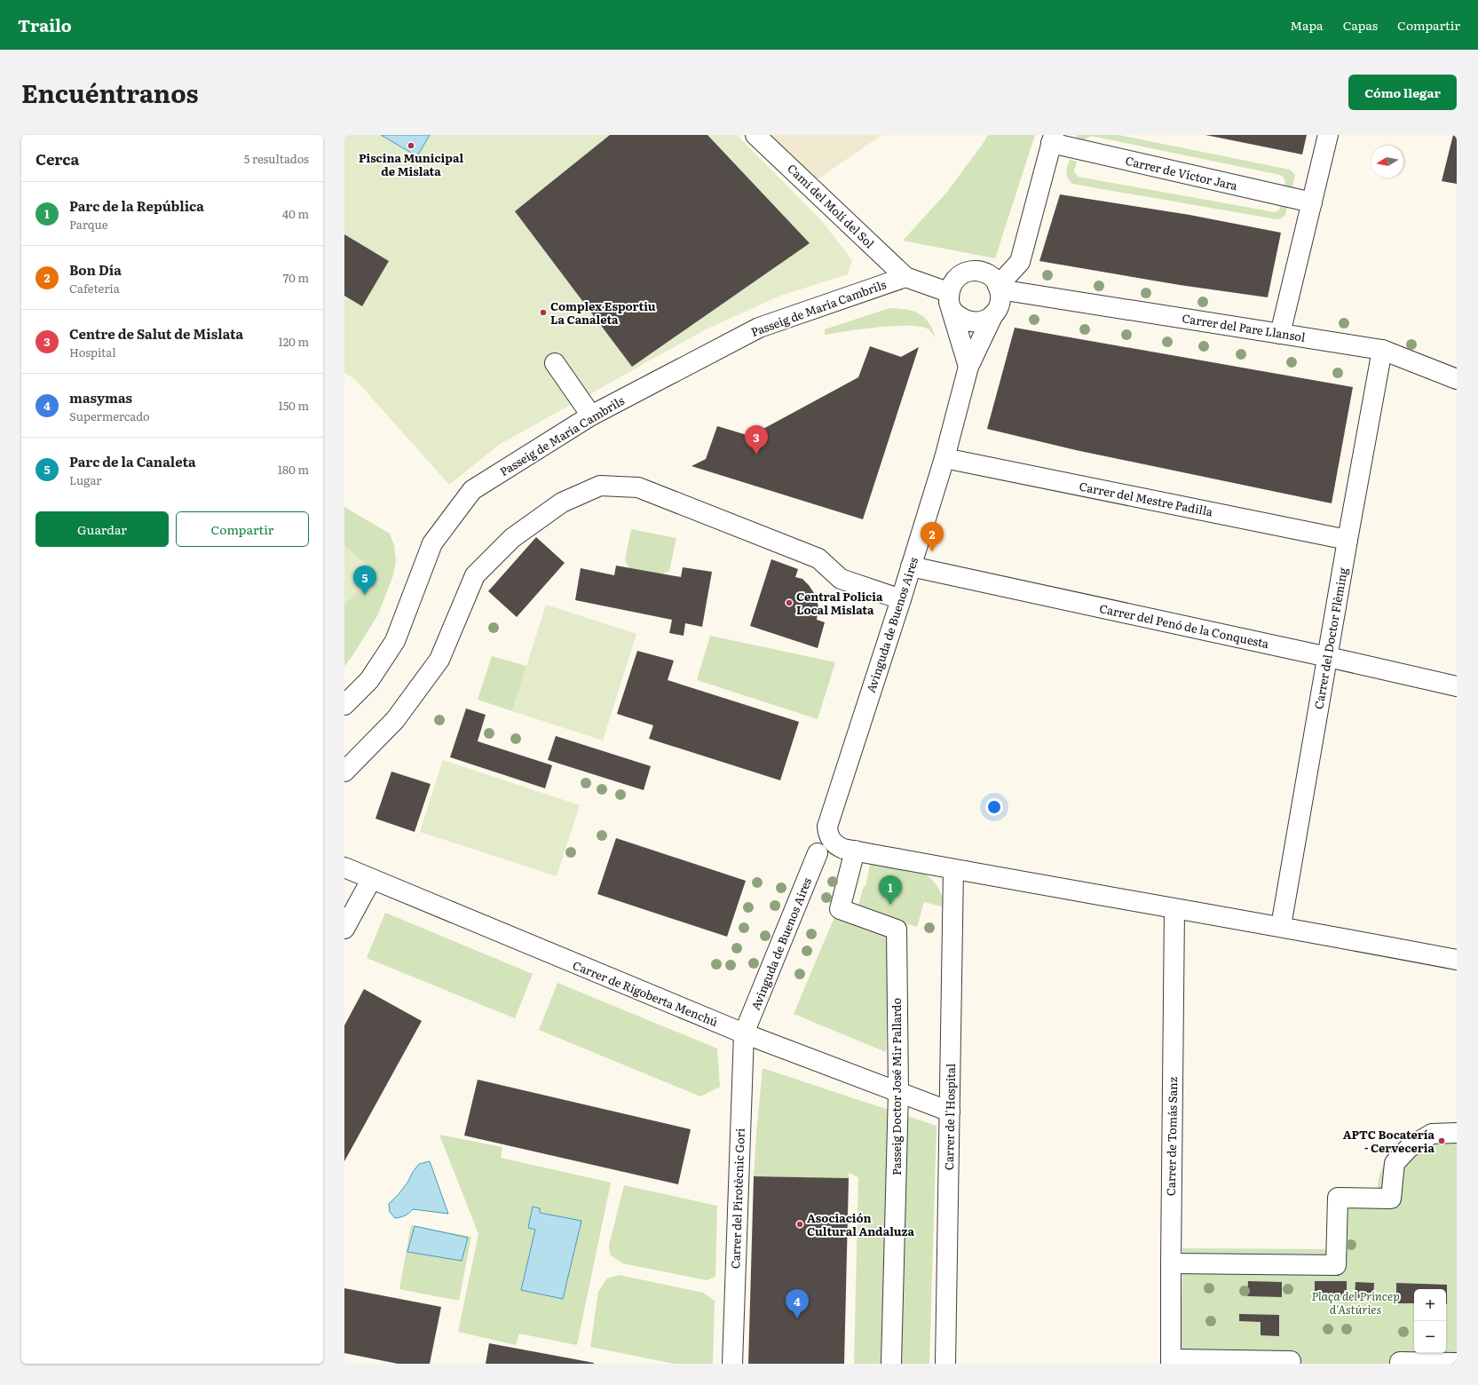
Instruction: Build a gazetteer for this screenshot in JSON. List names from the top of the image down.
{
  "streets": {
    "street": [
      "Carrer de Víctor Jara",
      "Camí del Molí del Sol",
      "Passeig de María Cambrils",
      "Carrer del Pare Llansol",
      "Carrer del Mestre Padilla",
      "Avinguda de Buenos Aires",
      "Carrer del Penó de la Conquesta",
      "Carrer del Doctor Flèming",
      "Carrer de Rigoberta Menchú",
      "Passeig Doctor José Mir Pallardo",
      "Carrer de l'Hospital",
      "Carrer de Tomás Sanz",
      "Carrer del Pirotècnic Gori"
    ]
  },
  "crossings": [
    ["Camí del Molí del Sol", "Passeig de María Cambrils"],
    ["Carrer del Pare Llansol", "Avinguda de Buenos Aires"],
    ["Carrer del Pare Llansol", "Carrer del Doctor Flèming"],
    ["Carrer del Mestre Padilla", "Avinguda de Buenos Aires"],
    ["Carrer del Mestre Padilla", "Carrer del Doctor Flèming"],
    ["Avinguda de Buenos Aires", "Carrer del Penó de la Conquesta"],
    ["Avinguda de Buenos Aires", "Carrer de Rigoberta Menchú"],
    ["Avinguda de Buenos Aires", "Carrer del Pirotècnic Gori"],
    ["Carrer del Penó de la Conquesta", "Carrer del Doctor Flèming"],
    ["Carrer de Rigoberta Menchú", "Passeig Doctor José Mir Pallardo"],
    ["Carrer de Rigoberta Menchú", "Carrer de l'Hospital"],
    ["Carrer de Rigoberta Menchú", "Carrer del Pirotècnic Gori"]
  ],
  "parks": ["Plaça del Príncep d'Astúries"],
  "places": [
    "Piscina Municipal de Mislata",
    "Complex Esportiu La Canaleta",
    "Central Policia Local Mislata",
    "APTC Bocatería - Cerveceria",
    "Asociación Cultural Andaluza"
  ],
  "north": "left",
  "page": {
    "header": "Trailo",
    "nav": ["Mapa", "Capas", "Compartir"],
    "title": "Encuéntranos",
    "buttons": [
      "Cómo llegar",
      ["Guardar", "Compartir"]
    ],
    "heading": ["Cerca", "5 resultados"],
    "list": [
      {
        "mark": "1",
        "name": "Parc de la República",
        "note": "Parque",
        "value": "40 m"
      },
      {
        "mark": "2",
        "name": "Bon Día",
        "note": "Cafetería",
        "value": "70 m"
      },
      {
        "mark": "3",
        "name": "Centre de Salut de Mislata",
        "note": "Hospital",
        "value": "120 m"
      },
      {
        "mark": "4",
        "name": "masymas",
        "note": "Supermercado",
        "value": "150 m"
      },
      {
        "mark": "5",
        "name": "Parc de la Canaleta",
        "note": "Lugar",
        "value": "180 m"
      }
    ],
    "pins": [
      "3",
      "2",
      "5",
      "1",
      "4"
    ],
    "map_buttons": ["+", "−"]
  }
}
